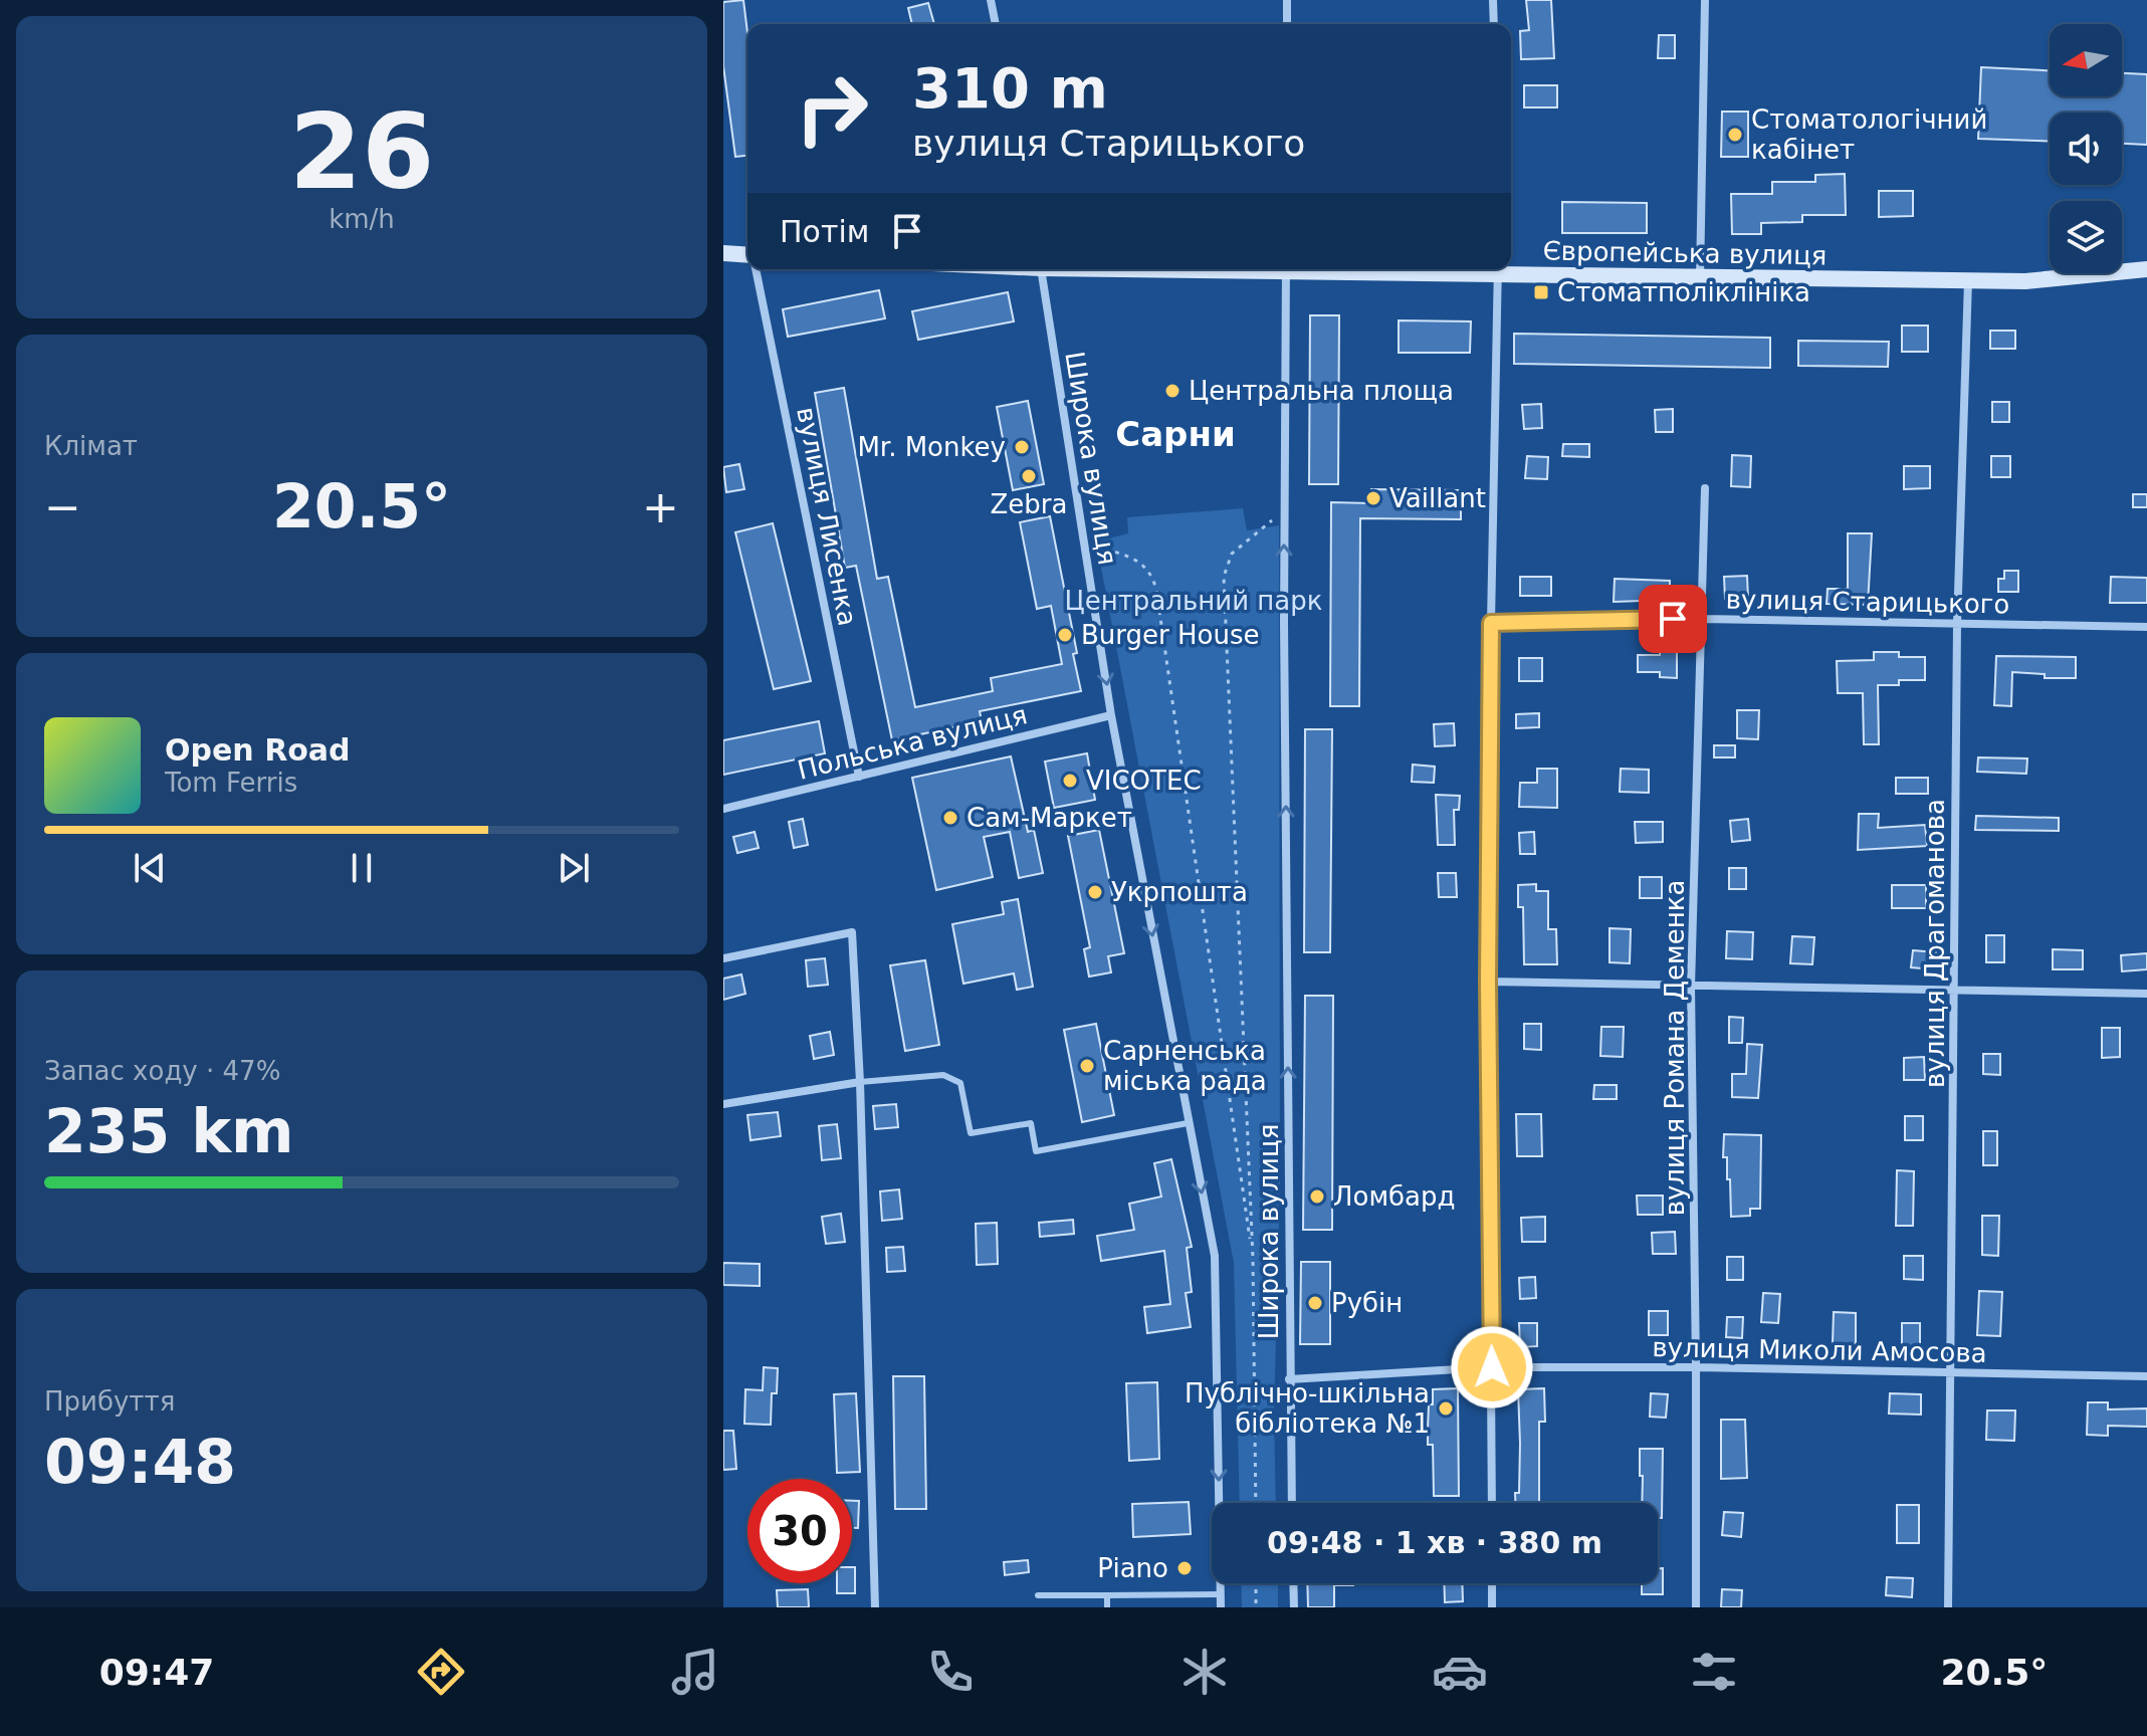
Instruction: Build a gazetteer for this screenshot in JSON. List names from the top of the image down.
{
  "streets": {
    "main road": ["Європейська вулиця"],
    "street": [
      "Широка вулиця",
      "вулиця Лисенка",
      "вулиця Старицького",
      "Польська вулиця",
      "вулиця Драгоманова",
      "вулиця Романа Деменка",
      "вулиця Миколи Амосова"
    ]
  },
  "crossings": [
    ["Європейська вулиця", "вулиця Драгоманова"],
    ["Широка вулиця", "Польська вулиця"],
    ["Широка вулиця", "вулиця Миколи Амосова"],
    ["вулиця Лисенка", "Польська вулиця"],
    ["вулиця Старицького", "вулиця Драгоманова"],
    ["вулиця Старицького", "вулиця Романа Деменка"],
    ["вулиця Драгоманова", "вулиця Миколи Амосова"],
    ["вулиця Романа Деменка", "вулиця Миколи Амосова"]
  ],
  "districts": ["Сарни"],
  "parks": ["Центральний парк"],
  "places": {
    "other": [
      "Стоматологічний кабінет",
      "Центральна площа",
      "Mr. Monkey",
      "Zebra",
      "Vaillant",
      "Burger House",
      "VICOTEC",
      "Сам-Маркет",
      "Укрпошта",
      "Сарненська міська рада",
      "Ломбард",
      "Рубін",
      "Публічно-шкільна бібліотека №1",
      "Piano"
    ],
    "transit": ["Стоматполіклініка"]
  },
  "north": "left",
  "page": {
    "tile": [
      ["26", "km/h"],
      "Клімат",
      ["Запас ходу · 47%", "235 km"],
      ["Прибуття", "09:48"]
    ],
    "turn": ["310 m", "вулиця Старицького"],
    "then": "Потім",
    "heat": ["−", "20.5°", "+"],
    "song": ["Open Road", "Tom Ferris"],
    "limit": "30",
    "trip": "09:48 · 1 хв · 380 m",
    "tabs": ["09:47", "20.5°"]
  }
}
